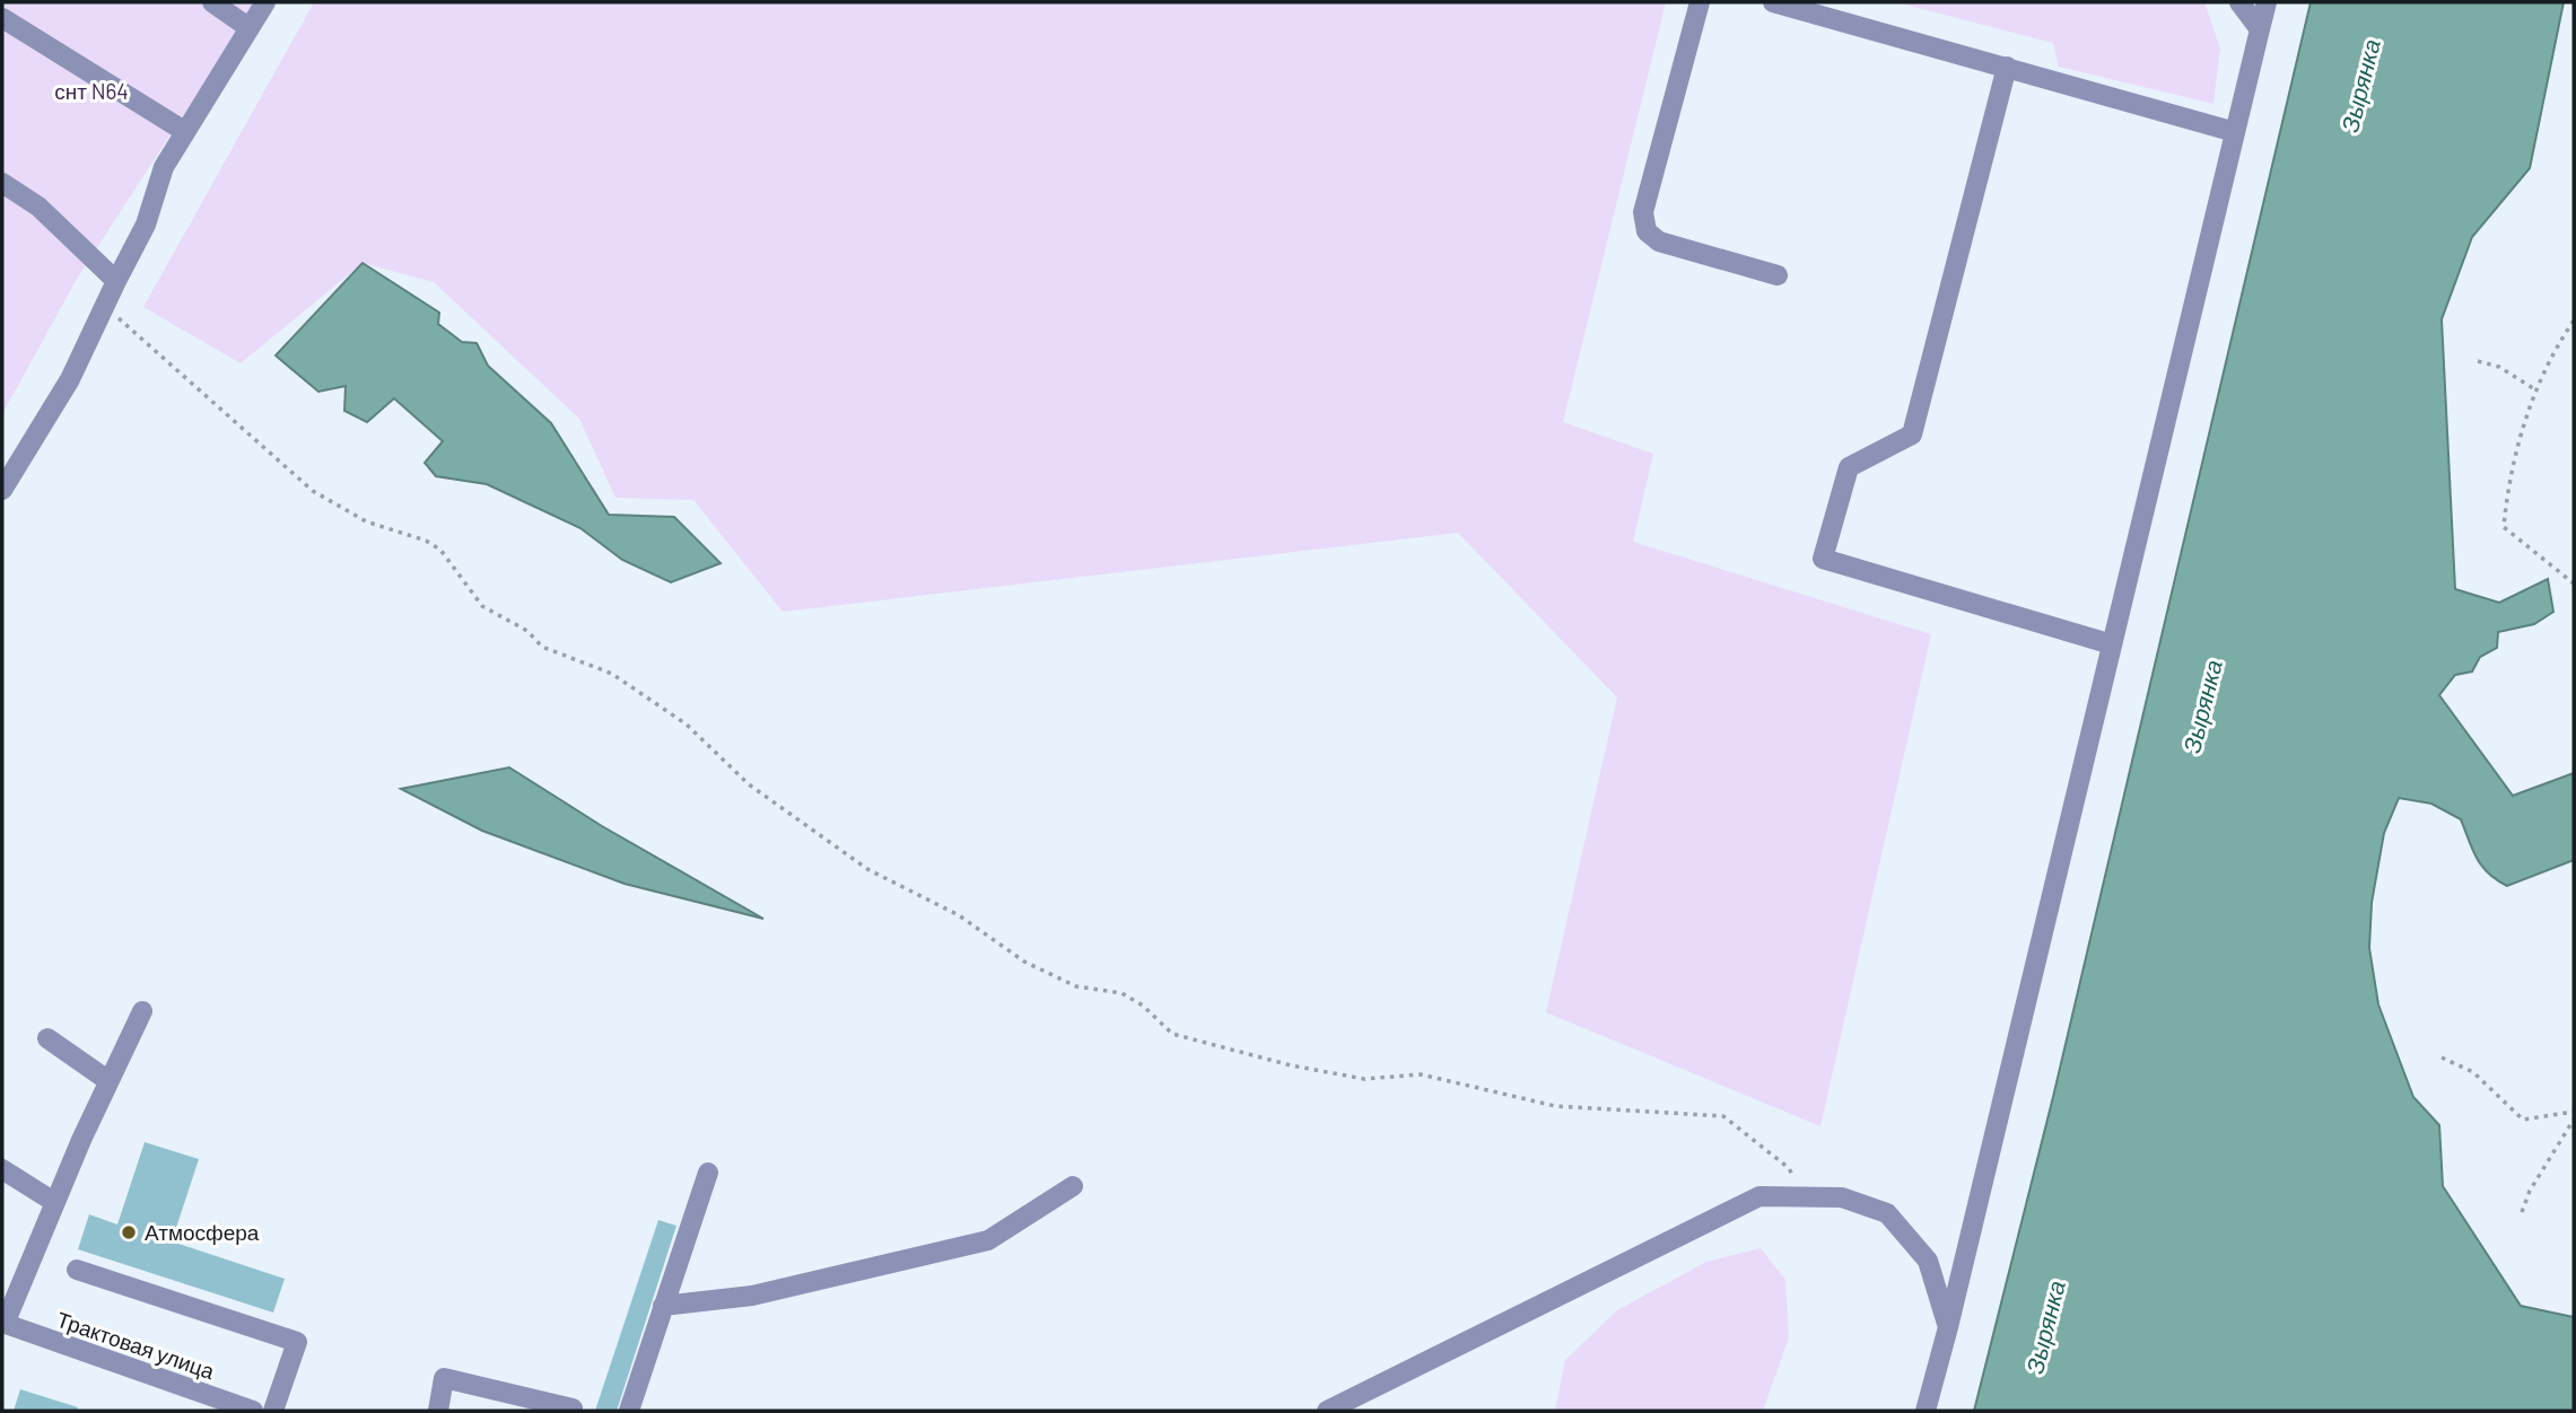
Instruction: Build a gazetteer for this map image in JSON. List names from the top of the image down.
{
  "streets": {
    "street": ["Трактовая улица"]
  },
  "water": ["Зырянка"],
  "parks": ["снт N64"],
  "places": ["Атмосфера"]
}
